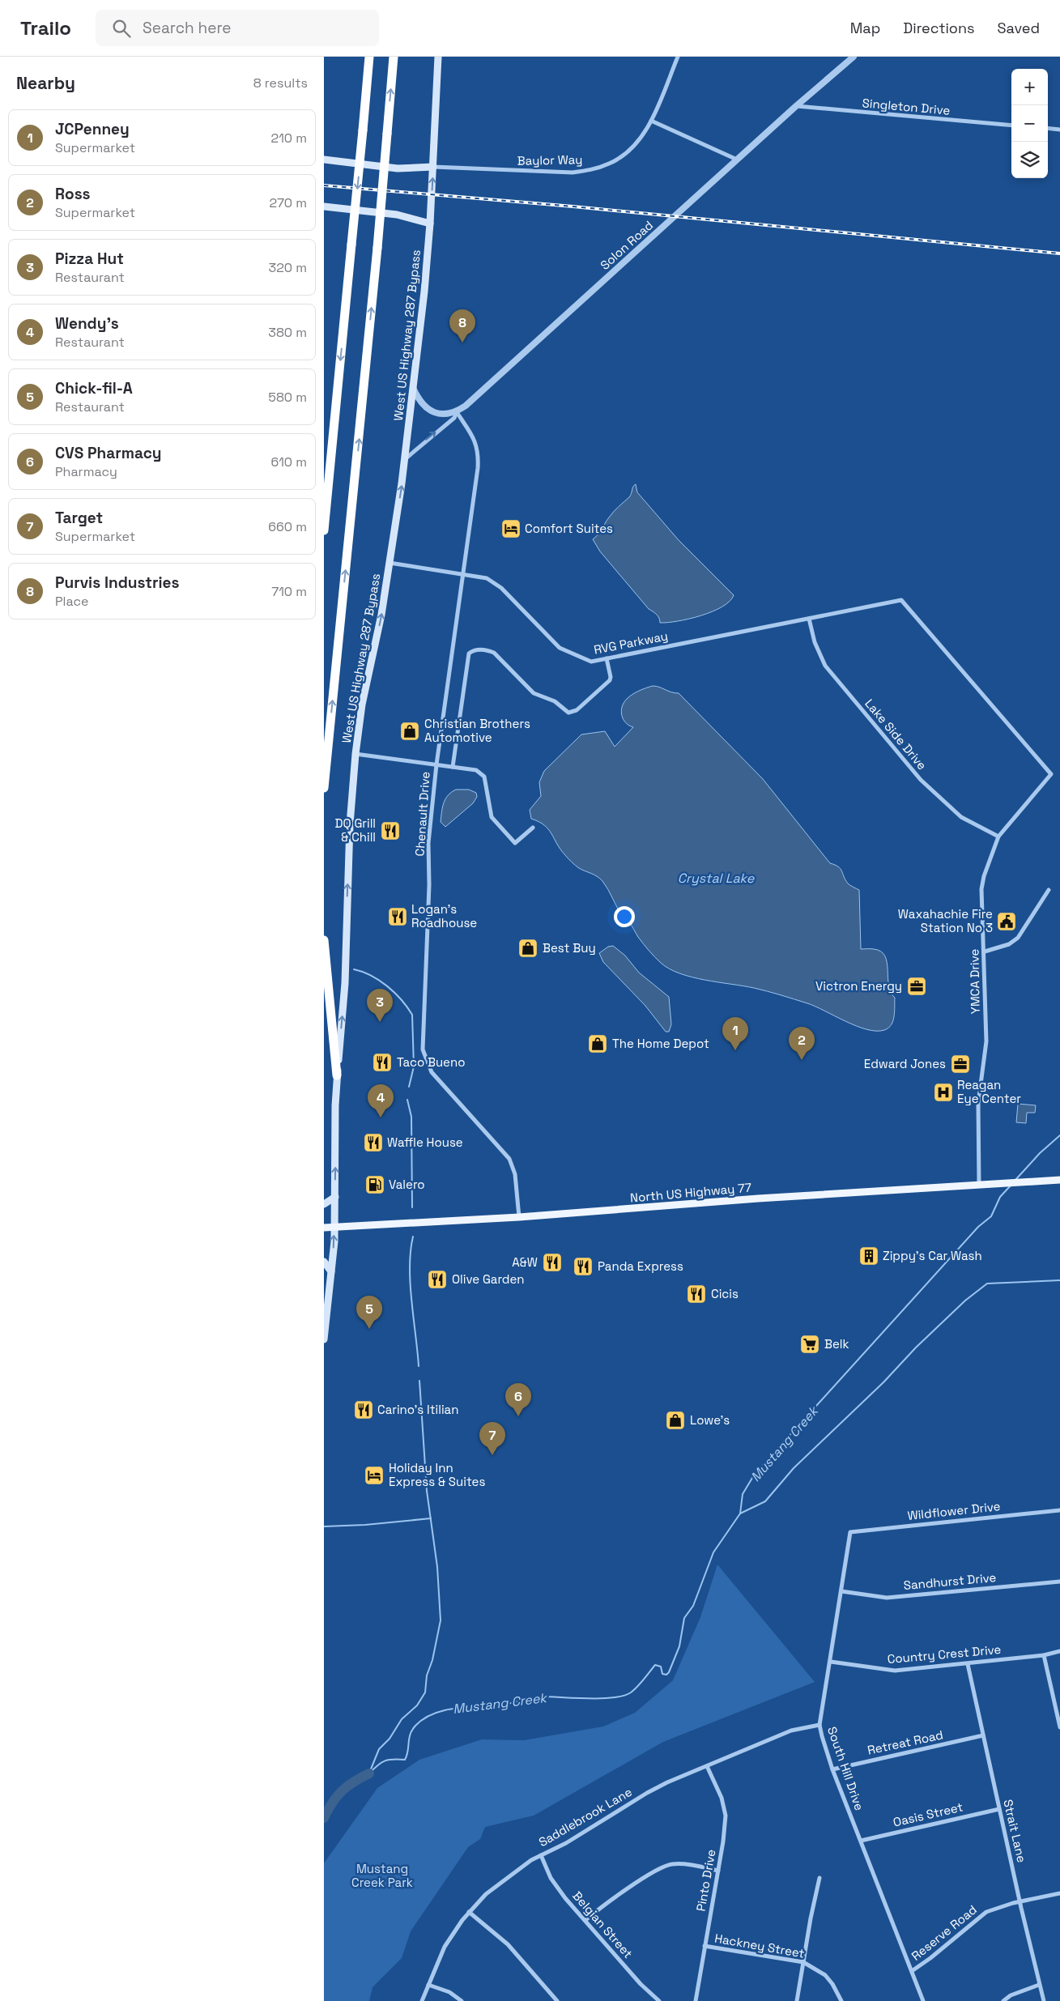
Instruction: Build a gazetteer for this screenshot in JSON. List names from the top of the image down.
{
  "streets": {
    "main road": ["West US Highway 287 Bypass", "North US Highway 77"],
    "street": [
      "Singleton Drive",
      "Baylor Way",
      "Solon Road",
      "RVG Parkway",
      "Lake Side Drive",
      "Chenault Drive",
      "YMCA Drive",
      "Wildflower Drive",
      "Sandhurst Drive",
      "Country Crest Drive",
      "Retreat Road",
      "South Hill Drive",
      "Oasis Street",
      "Saddlebrook Lane",
      "Strait Lane",
      "Pinto Drive",
      "Belgian Street",
      "Reserve Road",
      "Hackney Street"
    ]
  },
  "crossings": [
    ["Singleton Drive", "Solon Road"],
    ["Baylor Way", "West US Highway 287 Bypass"],
    ["Solon Road", "Chenault Drive"],
    ["West US Highway 287 Bypass", "RVG Parkway"],
    ["West US Highway 287 Bypass", "North US Highway 77"],
    ["RVG Parkway", "Lake Side Drive"],
    ["RVG Parkway", "Chenault Drive"],
    ["RVG Parkway", "YMCA Drive"],
    ["Lake Side Drive", "YMCA Drive"],
    ["Chenault Drive", "North US Highway 77"],
    ["YMCA Drive", "North US Highway 77"],
    ["Wildflower Drive", "South Hill Drive"],
    ["Sandhurst Drive", "South Hill Drive"],
    ["Country Crest Drive", "South Hill Drive"],
    ["Country Crest Drive", "Strait Lane"],
    ["Retreat Road", "South Hill Drive"],
    ["Retreat Road", "Strait Lane"],
    ["South Hill Drive", "Oasis Street"],
    ["South Hill Drive", "Saddlebrook Lane"],
    ["South Hill Drive", "Reserve Road"],
    ["Oasis Street", "Strait Lane"],
    ["Saddlebrook Lane", "Pinto Drive"],
    ["Saddlebrook Lane", "Belgian Street"],
    ["Strait Lane", "Reserve Road"],
    ["Pinto Drive", "Hackney Street"]
  ],
  "one_way": ["West US Highway 287 Bypass"],
  "water": ["Crystal Lake", "Mustang Creek"],
  "parks": ["Mustang Creek Park"],
  "places": {
    "hotel": ["Comfort Suites", "Holiday Inn Express & Suites"],
    "shop": [
      "Christian Brothers Automotive",
      "Best Buy",
      "The Home Depot",
      "Lowe's"
    ],
    "restaurant": [
      "DQ Grill & Chill",
      "Logan's Roadhouse",
      "Taco Bueno",
      "Waffle House",
      "A&W",
      "Panda Express",
      "Olive Garden",
      "Cicis",
      "Carino's Itilian"
    ],
    "public building": ["Waxahachie Fire Station No 3"],
    "office": ["Victron Energy", "Edward Jones"],
    "hospital": ["Reagan Eye Center"],
    "fuel station": ["Valero"],
    "building": ["Zippy's Car Wash"],
    "supermarket": ["Belk"]
  },
  "page": {
    "header": "Trailo",
    "search": "Search here",
    "nav": ["Map", "Directions", "Saved"],
    "heading": ["Nearby", "8 results"],
    "map_buttons": ["+", "−"],
    "list": [
      {
        "mark": "1",
        "name": "JCPenney",
        "note": "Supermarket",
        "value": "210 m"
      },
      {
        "mark": "2",
        "name": "Ross",
        "note": "Supermarket",
        "value": "270 m"
      },
      {
        "mark": "3",
        "name": "Pizza Hut",
        "note": "Restaurant",
        "value": "320 m"
      },
      {
        "mark": "4",
        "name": "Wendy's",
        "note": "Restaurant",
        "value": "380 m"
      },
      {
        "mark": "5",
        "name": "Chick-fil-A",
        "note": "Restaurant",
        "value": "580 m"
      },
      {
        "mark": "6",
        "name": "CVS Pharmacy",
        "note": "Pharmacy",
        "value": "610 m"
      },
      {
        "mark": "7",
        "name": "Target",
        "note": "Supermarket",
        "value": "660 m"
      },
      {
        "mark": "8",
        "name": "Purvis Industries",
        "note": "Place",
        "value": "710 m"
      }
    ],
    "pins": [
      "8",
      "3",
      "1",
      "2",
      "4",
      "5",
      "6",
      "7"
    ]
  }
}
